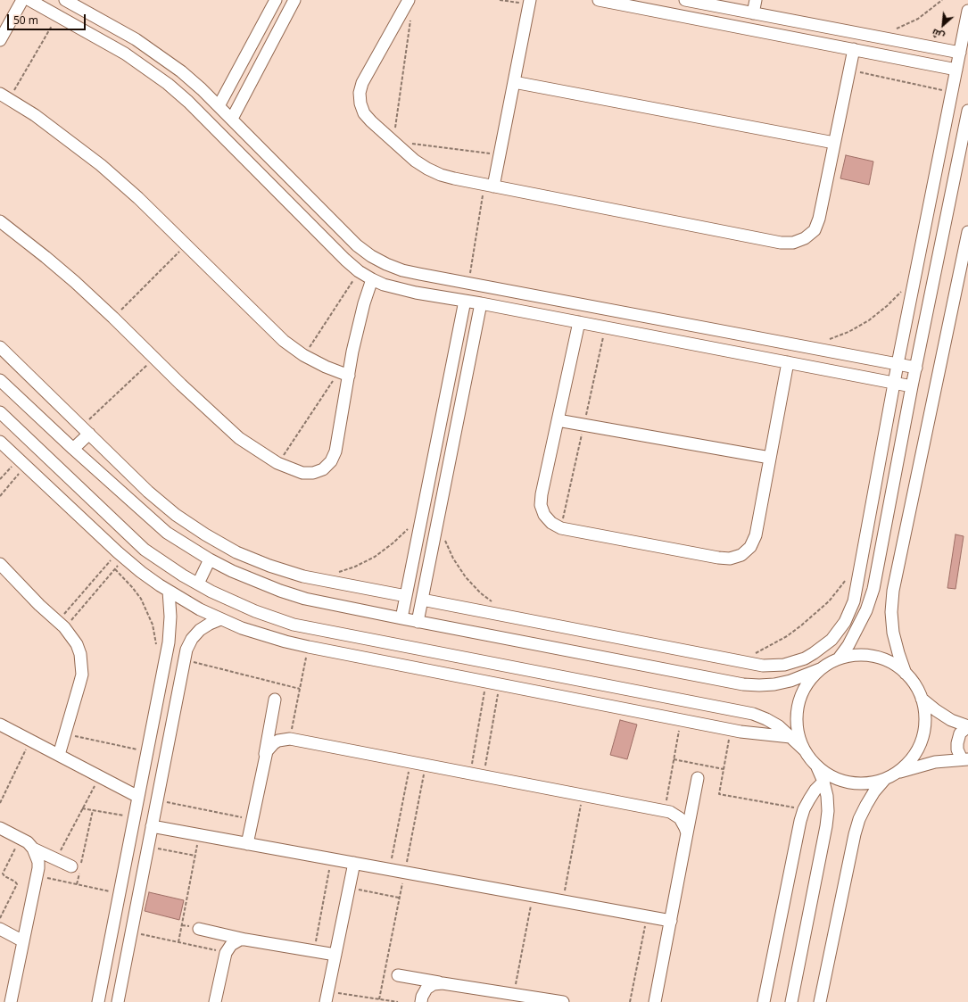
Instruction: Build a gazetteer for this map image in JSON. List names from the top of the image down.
{
  "scale_bar": "50 m",
  "north": "bottom left"
}
